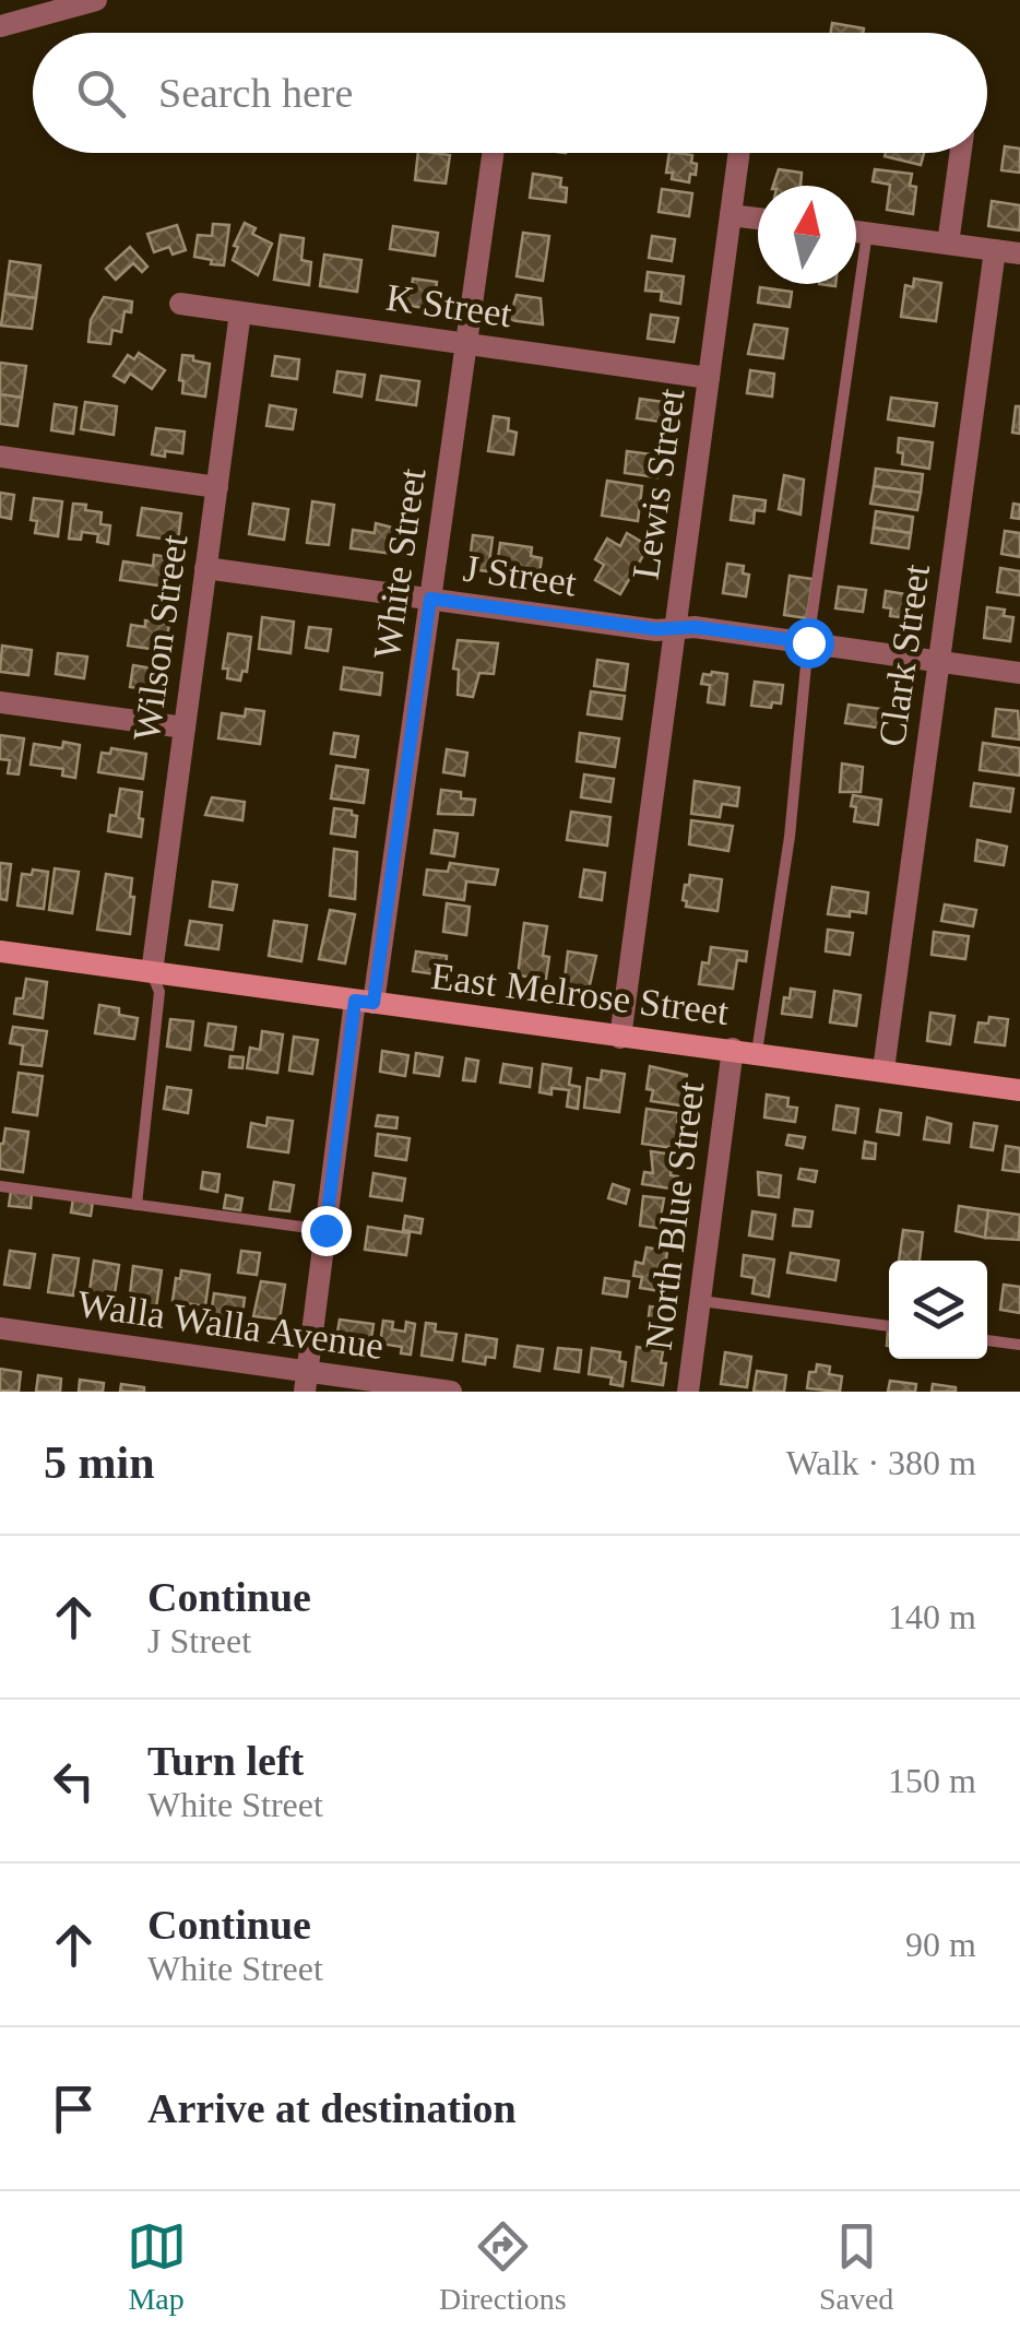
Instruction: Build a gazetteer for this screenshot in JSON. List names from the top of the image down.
{
  "streets": {
    "main road": ["East Melrose Street"],
    "street": [
      "K Street",
      "Lewis Street",
      "White Street",
      "J Street",
      "Wilson Street",
      "Clark Street",
      "North Blue Street",
      "Walla Walla Avenue"
    ]
  },
  "crossings": [
    ["K Street", "Lewis Street"],
    ["K Street", "White Street"],
    ["K Street", "Wilson Street"],
    ["Lewis Street", "J Street"],
    ["Lewis Street", "East Melrose Street"],
    ["White Street", "J Street"],
    ["White Street", "East Melrose Street"],
    ["White Street", "Walla Walla Avenue"],
    ["J Street", "Wilson Street"],
    ["J Street", "Clark Street"],
    ["Wilson Street", "East Melrose Street"],
    ["Clark Street", "East Melrose Street"],
    ["East Melrose Street", "North Blue Street"]
  ],
  "north": "top",
  "page": {
    "search": "Search here",
    "heading": ["5 min", "Walk · 380 m"],
    "list": [
      ["Continue", "J Street", "140 m"],
      ["Turn left", "White Street", "150 m"],
      ["Continue", "White Street", "90 m"],
      "Arrive at destination"
    ],
    "nav": ["Map", "Directions", "Saved"]
  }
}
